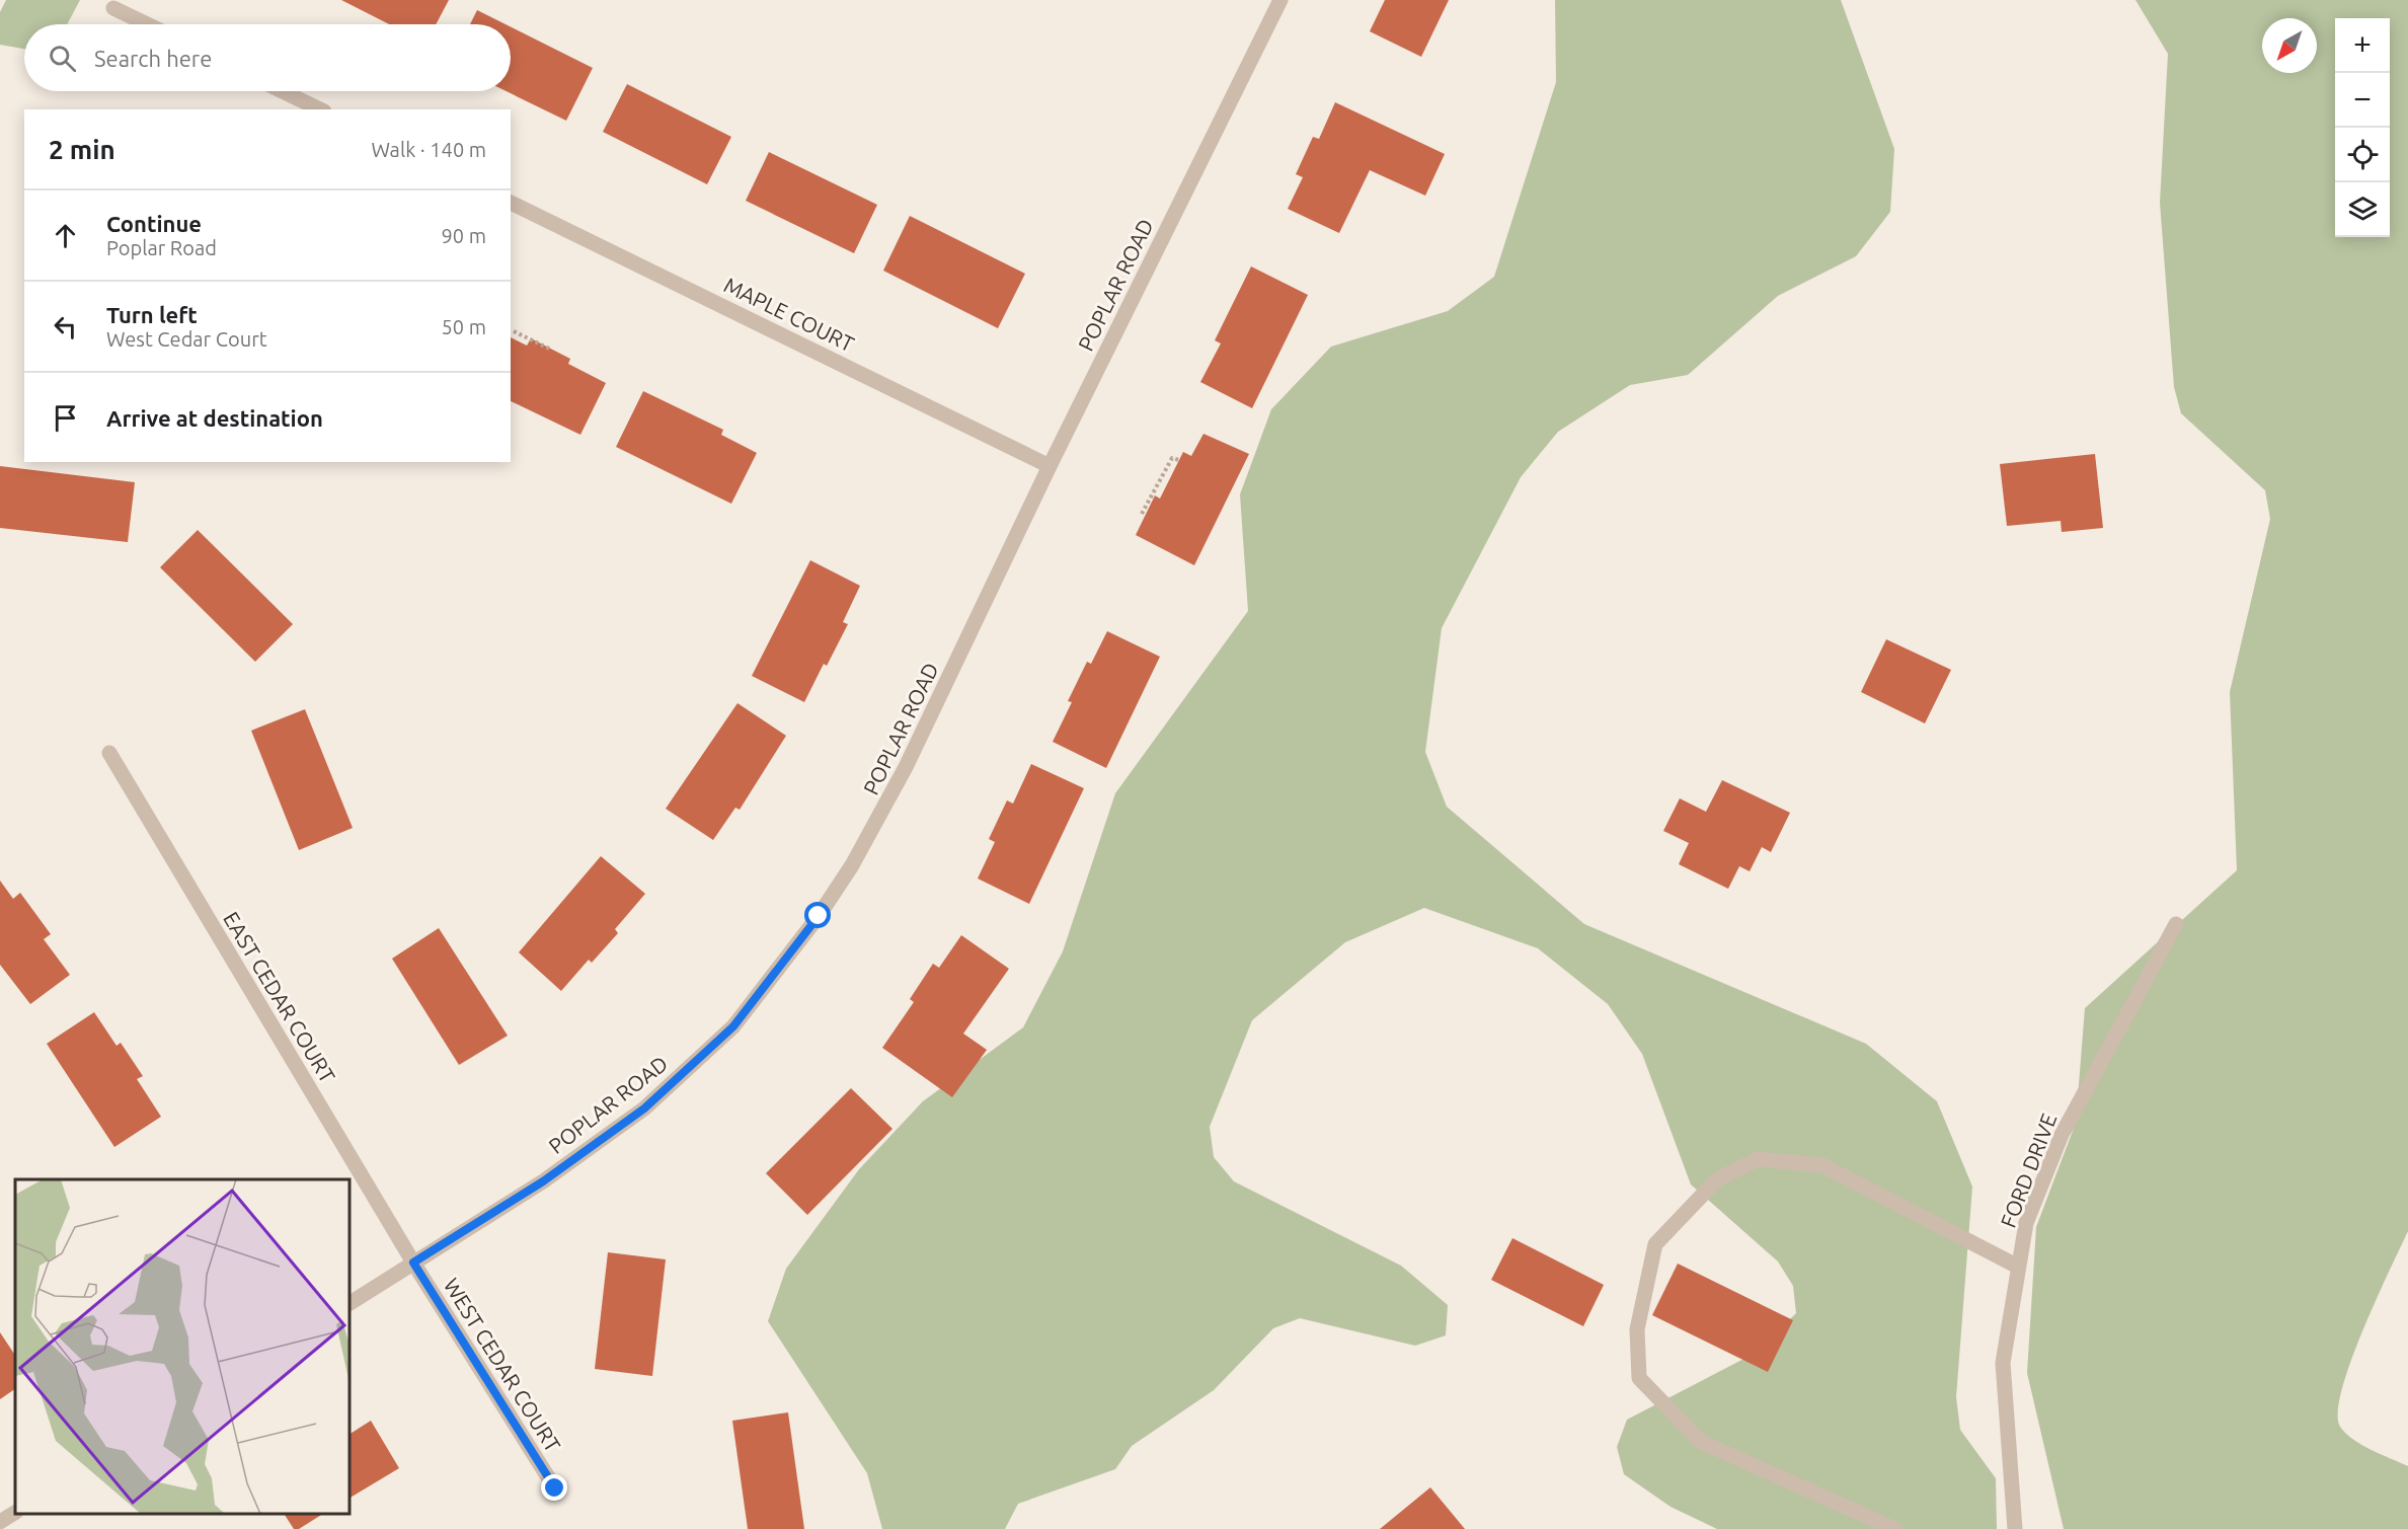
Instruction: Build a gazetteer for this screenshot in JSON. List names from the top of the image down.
{
  "streets": {
    "street": [
      "POPLAR ROAD",
      "MAPLE COURT",
      "EAST CEDAR COURT",
      "FORD DRIVE",
      "WEST CEDAR COURT"
    ]
  },
  "crossings": [
    ["POPLAR ROAD", "MAPLE COURT"],
    ["POPLAR ROAD", "EAST CEDAR COURT"],
    ["POPLAR ROAD", "WEST CEDAR COURT"],
    ["EAST CEDAR COURT", "WEST CEDAR COURT"]
  ],
  "north": "bottom left",
  "page": {
    "map_buttons": ["+", "−"],
    "search": "Search here",
    "heading": ["2 min", "Walk · 140 m"],
    "list": [
      ["Continue", "Poplar Road", "90 m"],
      ["Turn left", "West Cedar Court", "50 m"],
      "Arrive at destination"
    ]
  }
}
